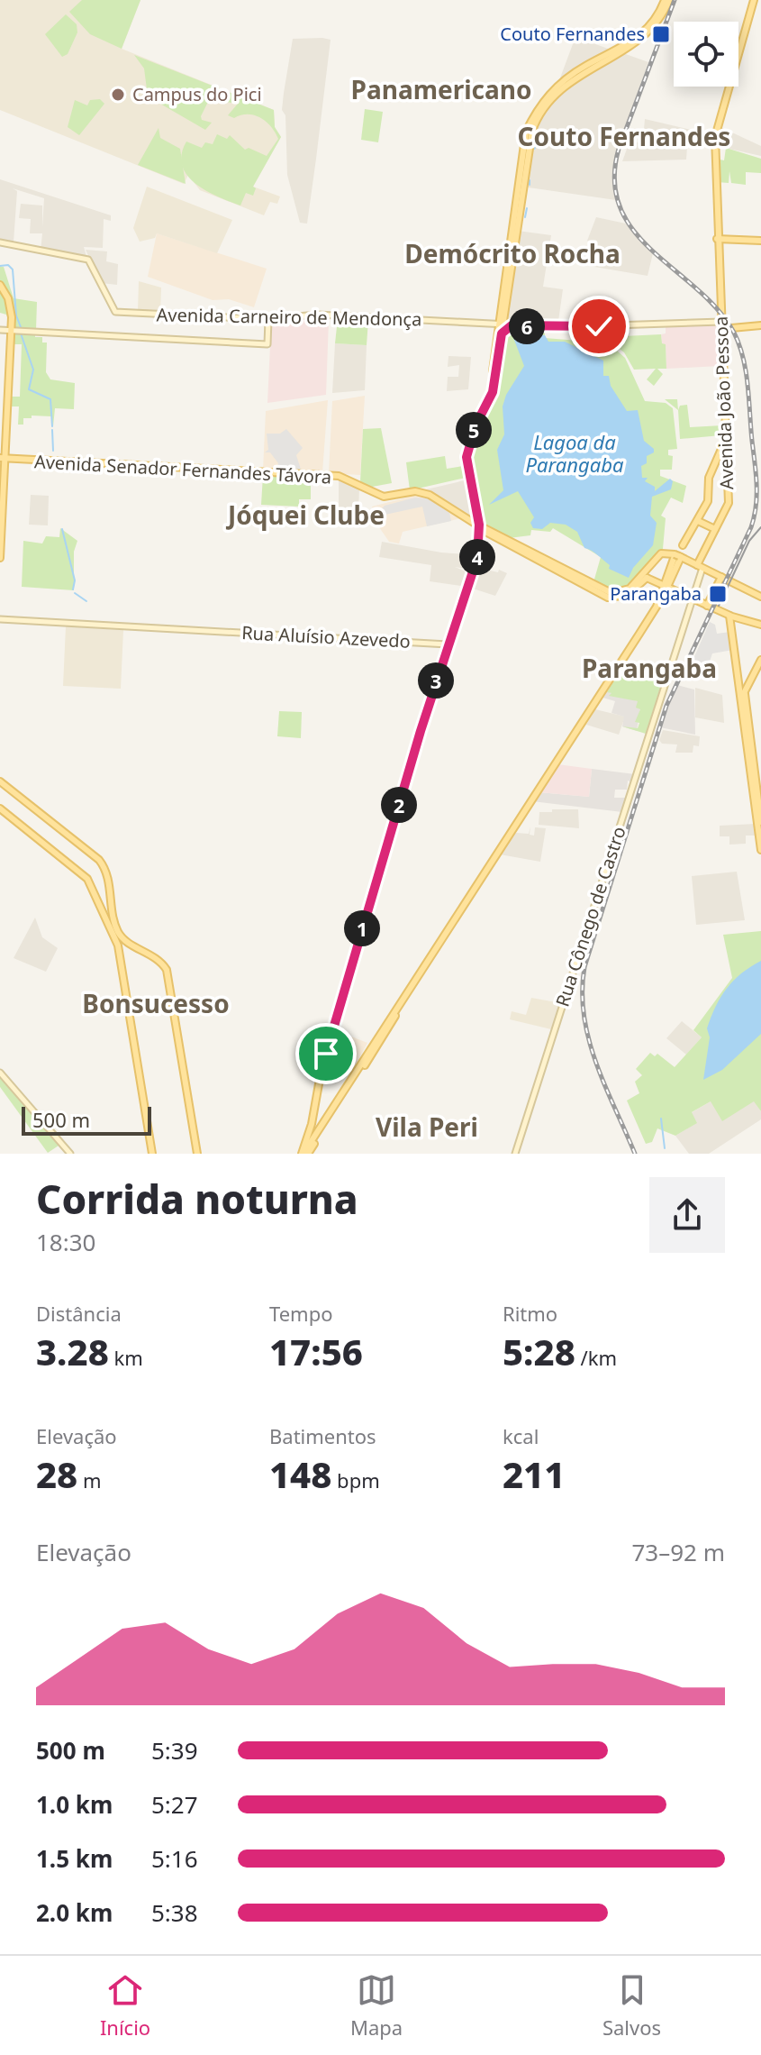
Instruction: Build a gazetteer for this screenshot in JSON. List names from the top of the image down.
{
  "streets": {
    "main road": [
      "Avenida Carneiro de Mendonça",
      "Avenida João Pessoa",
      "Avenida Senador Fernandes Távora",
      "Rua Aluísio Azevedo",
      "Rua Cônego de Castro"
    ]
  },
  "crossings": [
    ["Avenida Carneiro de Mendonça", "Avenida João Pessoa"]
  ],
  "districts": [
    "Panamericano",
    "Couto Fernandes",
    "Demócrito Rocha",
    "Jóquei Clube",
    "Parangaba",
    "Bonsucesso",
    "Vila Peri"
  ],
  "water": ["Lagoa da Parangaba"],
  "places": {
    "transit": ["Couto Fernandes", "Parangaba"],
    "other": ["Campus do Pici"]
  },
  "scale_bar": "500 m",
  "page": {
    "pins": [
      "6",
      "5",
      "4",
      "3",
      "2",
      "1"
    ],
    "scale": "500 m",
    "heading": ["Corrida noturna", "18:30"],
    "stats": [
      ["Distância", "3.28 km"],
      ["Tempo", "17:56"],
      ["Ritmo", "5:28 /km"],
      ["Elevação", "28 m"],
      ["Batimentos", "148 bpm"],
      ["kcal", "211"]
    ],
    "chart": ["Elevação", "73–92 m"],
    "list": [
      {
        "name": "500 m",
        "note": "5:39"
      },
      {
        "name": "1.0 km",
        "note": "5:27"
      },
      {
        "name": "1.5 km",
        "note": "5:16"
      },
      {
        "name": "2.0 km",
        "note": "5:38"
      }
    ],
    "tabs": ["Início", "Mapa", "Salvos"]
  }
}
